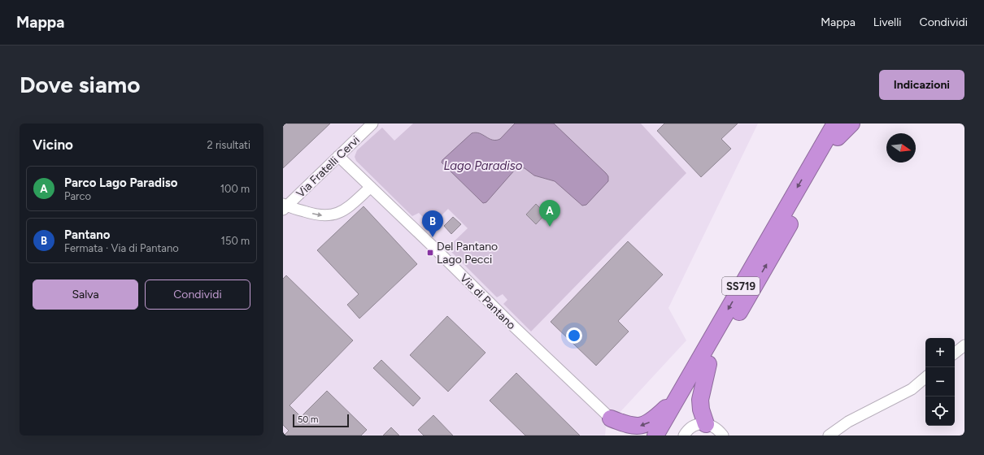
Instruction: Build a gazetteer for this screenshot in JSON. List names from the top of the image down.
{
  "streets": {
    "highway": ["SS719"],
    "street": ["Via Fratelli Cervi", "Via di Pantano"]
  },
  "crossings": [
    ["Via Fratelli Cervi", "Via di Pantano"]
  ],
  "water": ["Lago Paradiso"],
  "places": {
    "transit": ["Del Pantano Lago Pecci"]
  },
  "scale_bar": "50 m",
  "north": "right",
  "page": {
    "header": "Mappa",
    "nav": ["Mappa", "Livelli", "Condividi"],
    "buttons": [
      "Indicazioni",
      ["Salva", "Condividi"]
    ],
    "title": "Dove siamo",
    "heading": ["Vicino", "2 risultati"],
    "list": [
      {
        "mark": "A",
        "name": "Parco Lago Paradiso",
        "note": "Parco",
        "value": "100 m"
      },
      {
        "mark": "B",
        "name": "Pantano",
        "note": "Fermata · Via di Pantano",
        "value": "150 m"
      }
    ],
    "pins": ["A", "B"],
    "map_buttons": ["+", "−"],
    "scale": "50 m"
  }
}
